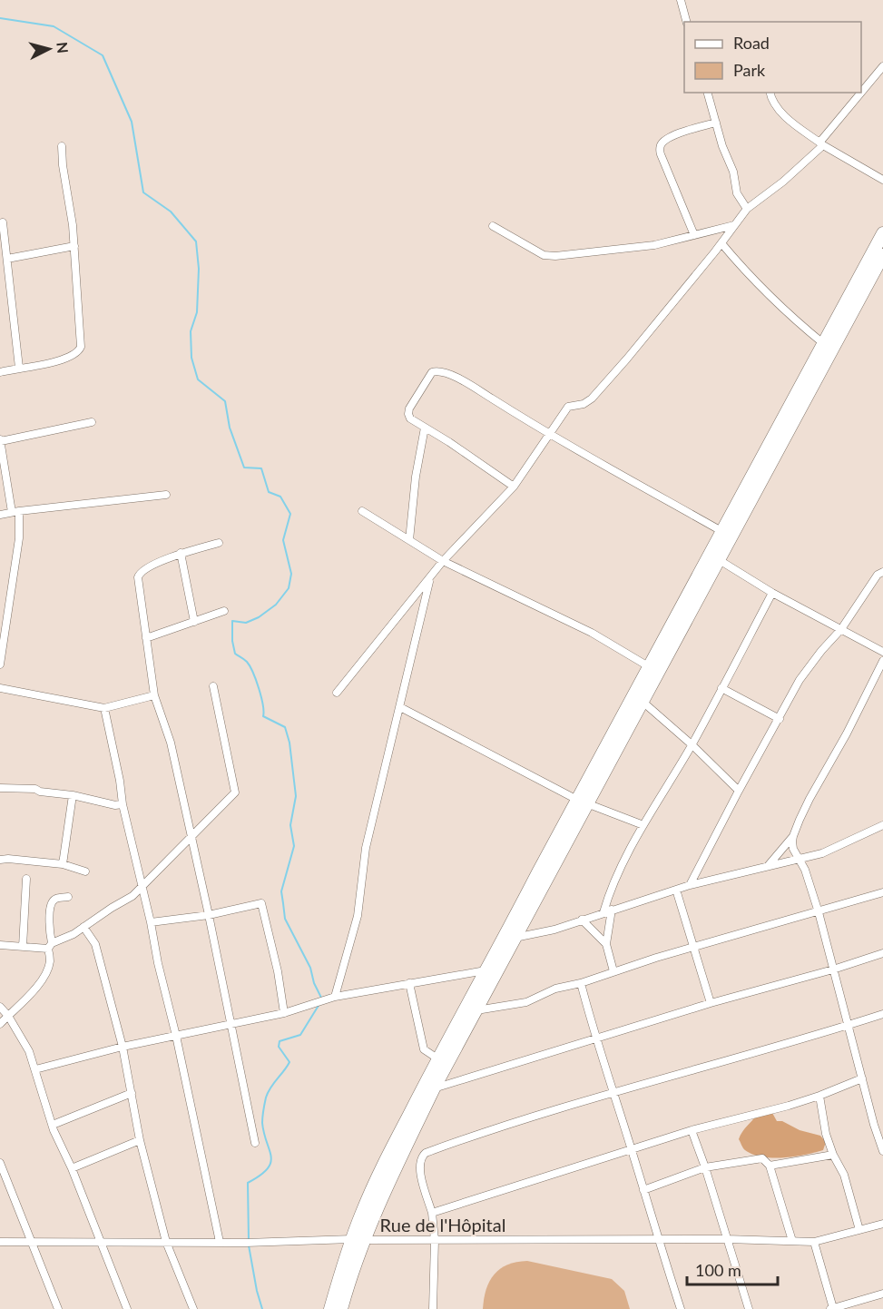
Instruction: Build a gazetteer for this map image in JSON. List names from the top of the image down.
{
  "streets": {
    "street": ["Rue de l'Hôpital"]
  },
  "legend": ["Road", "Park"],
  "scale_bar": "100 m",
  "north": "right"
}
